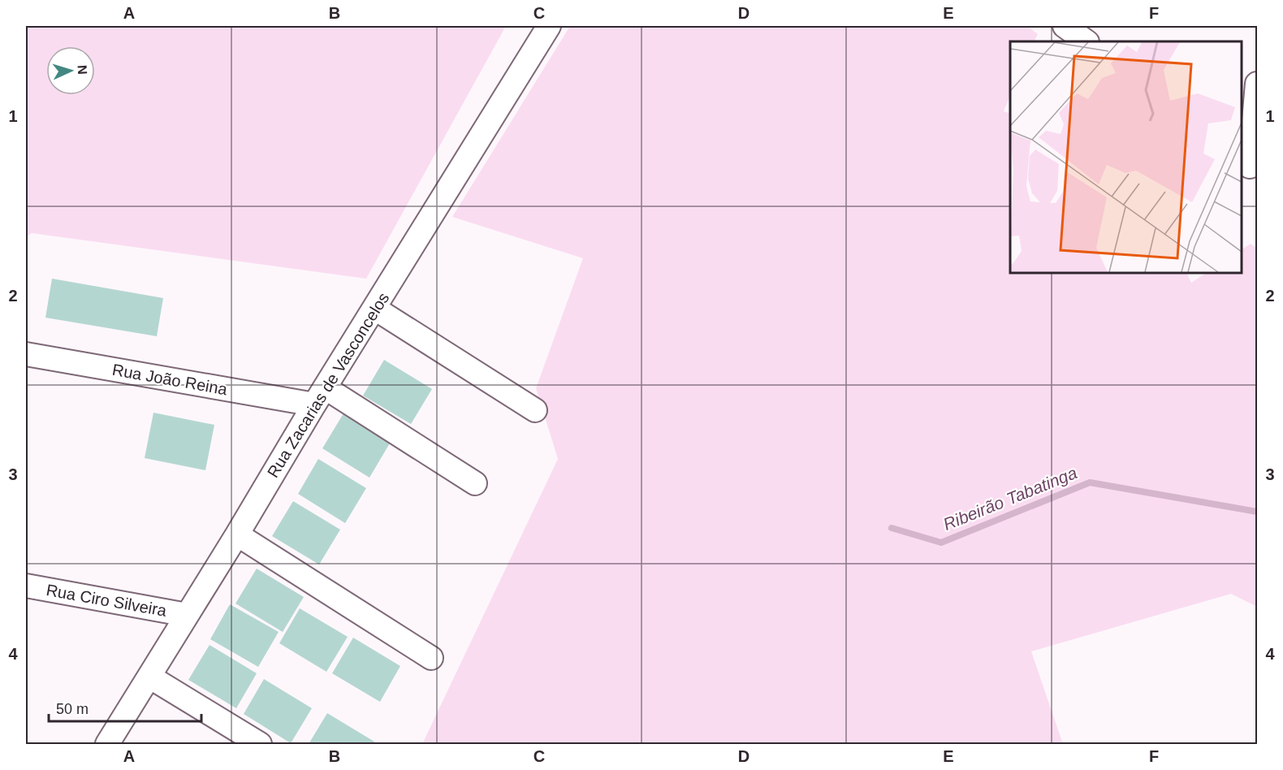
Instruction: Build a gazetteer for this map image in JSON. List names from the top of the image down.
{
  "streets": {
    "street": ["Rua João Reina", "Rua Zacarias de Vasconcelos", "Rua Ciro Silveira"]
  },
  "crossings": [
    ["Rua João Reina", "Rua Zacarias de Vasconcelos"],
    ["Rua Zacarias de Vasconcelos", "Rua Ciro Silveira"]
  ],
  "water": ["Ribeirão Tabatinga"],
  "scale_bar": "50 m",
  "north": "right",
  "grid": {
    "columns": [
      "A",
      "B",
      "C",
      "D",
      "E",
      "F"
    ],
    "rows": [
      "1",
      "2",
      "3",
      "4"
    ]
  }
}
